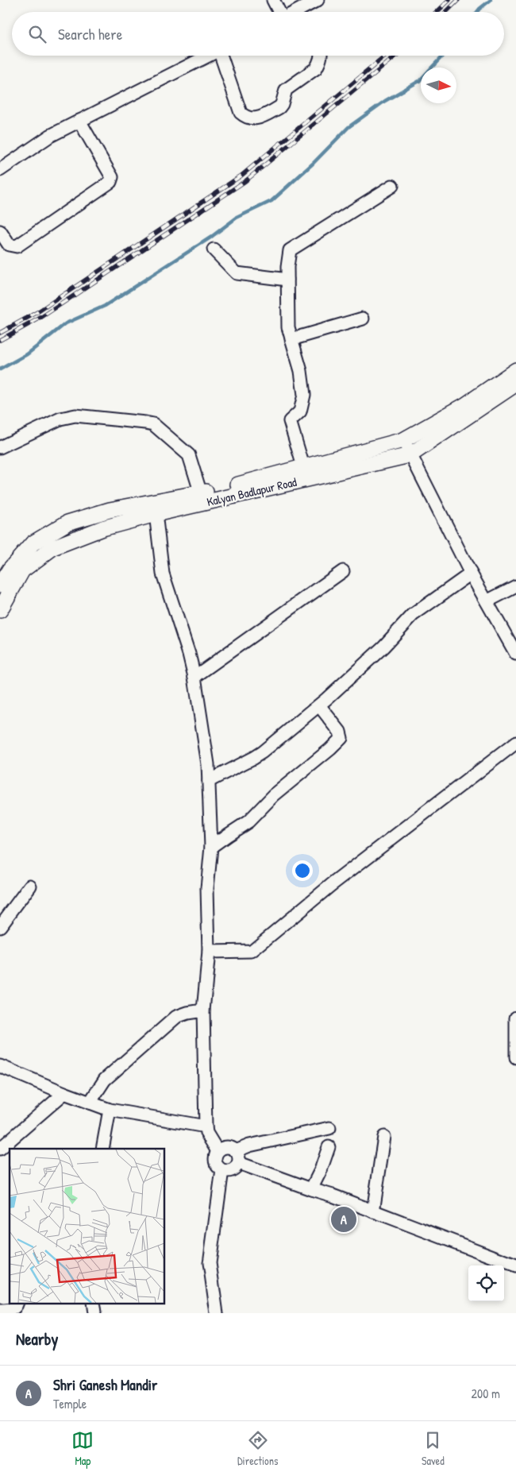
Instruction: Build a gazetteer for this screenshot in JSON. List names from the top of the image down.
{
  "streets": {
    "main road": ["Kalyan Badlapur Road"]
  },
  "north": "right",
  "page": {
    "search": "Search here",
    "pins": "A",
    "heading": "Nearby",
    "list": [
      {
        "mark": "A",
        "name": "Shri Ganesh Mandir",
        "note": "Temple",
        "value": "200 m"
      }
    ],
    "nav": ["Map", "Directions", "Saved"]
  }
}
